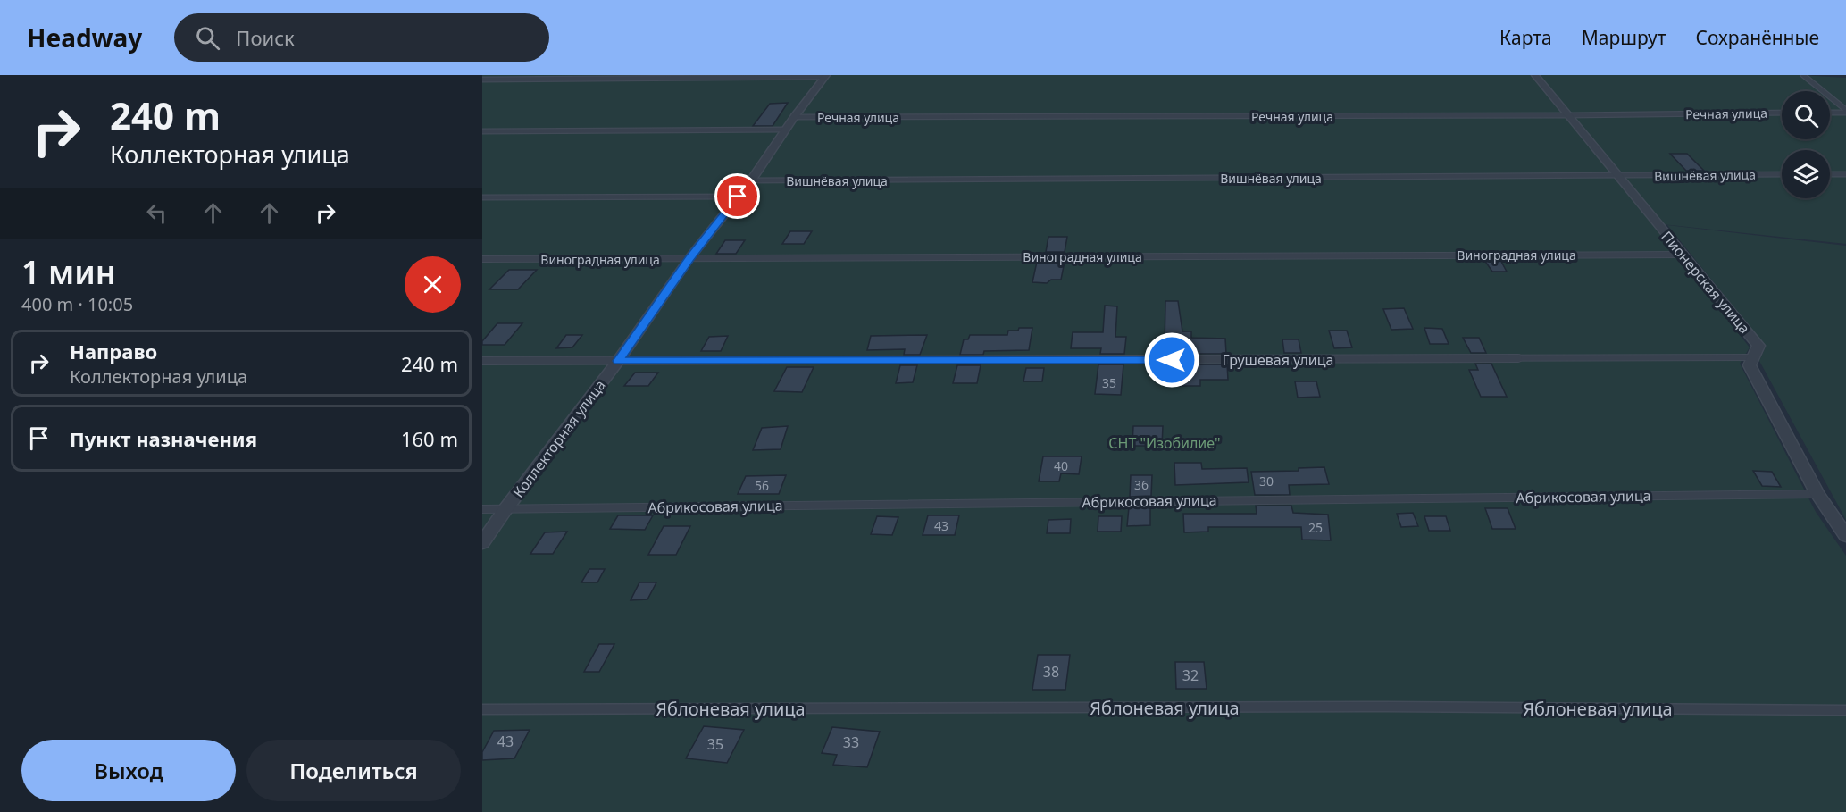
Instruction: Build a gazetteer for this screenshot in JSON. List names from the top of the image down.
{
  "streets": {
    "street": ["Пионерская улица", "Коллекторная улица"],
    "lane": [
      "Речная улица",
      "Вишнёвая улица",
      "Виноградная улица",
      "Грушевая улица",
      "Абрикосовая улица",
      "Яблоневая улица"
    ]
  },
  "crossings": [
    ["Речная улица", "Пионерская улица"],
    ["Речная улица", "Коллекторная улица"],
    ["Вишнёвая улица", "Пионерская улица"],
    ["Вишнёвая улица", "Коллекторная улица"],
    ["Виноградная улица", "Пионерская улица"],
    ["Виноградная улица", "Коллекторная улица"],
    ["Пионерская улица", "Грушевая улица"],
    ["Пионерская улица", "Абрикосовая улица"],
    ["Грушевая улица", "Коллекторная улица"],
    ["Коллекторная улица", "Абрикосовая улица"]
  ],
  "parks": ["СНТ \"Изобилие\""],
  "house_numbers": [
    "35",
    "40",
    "30",
    "36",
    "56",
    "43",
    "25",
    "38",
    "32",
    "43",
    "33",
    "35"
  ],
  "page": {
    "header": "Headway",
    "search": "Поиск",
    "nav": ["Карта", "Маршрут", "Сохранённые"],
    "turn": ["240 m", "Коллекторная улица"],
    "heading": ["1 мин", "400 m · 10:05"],
    "list": [
      {
        "name": "Направо",
        "note": "Коллекторная улица",
        "value": "240 m"
      },
      {
        "name": "Пункт назначения",
        "value": "160 m"
      }
    ],
    "buttons": ["Выход", "Поделиться"]
  }
}
